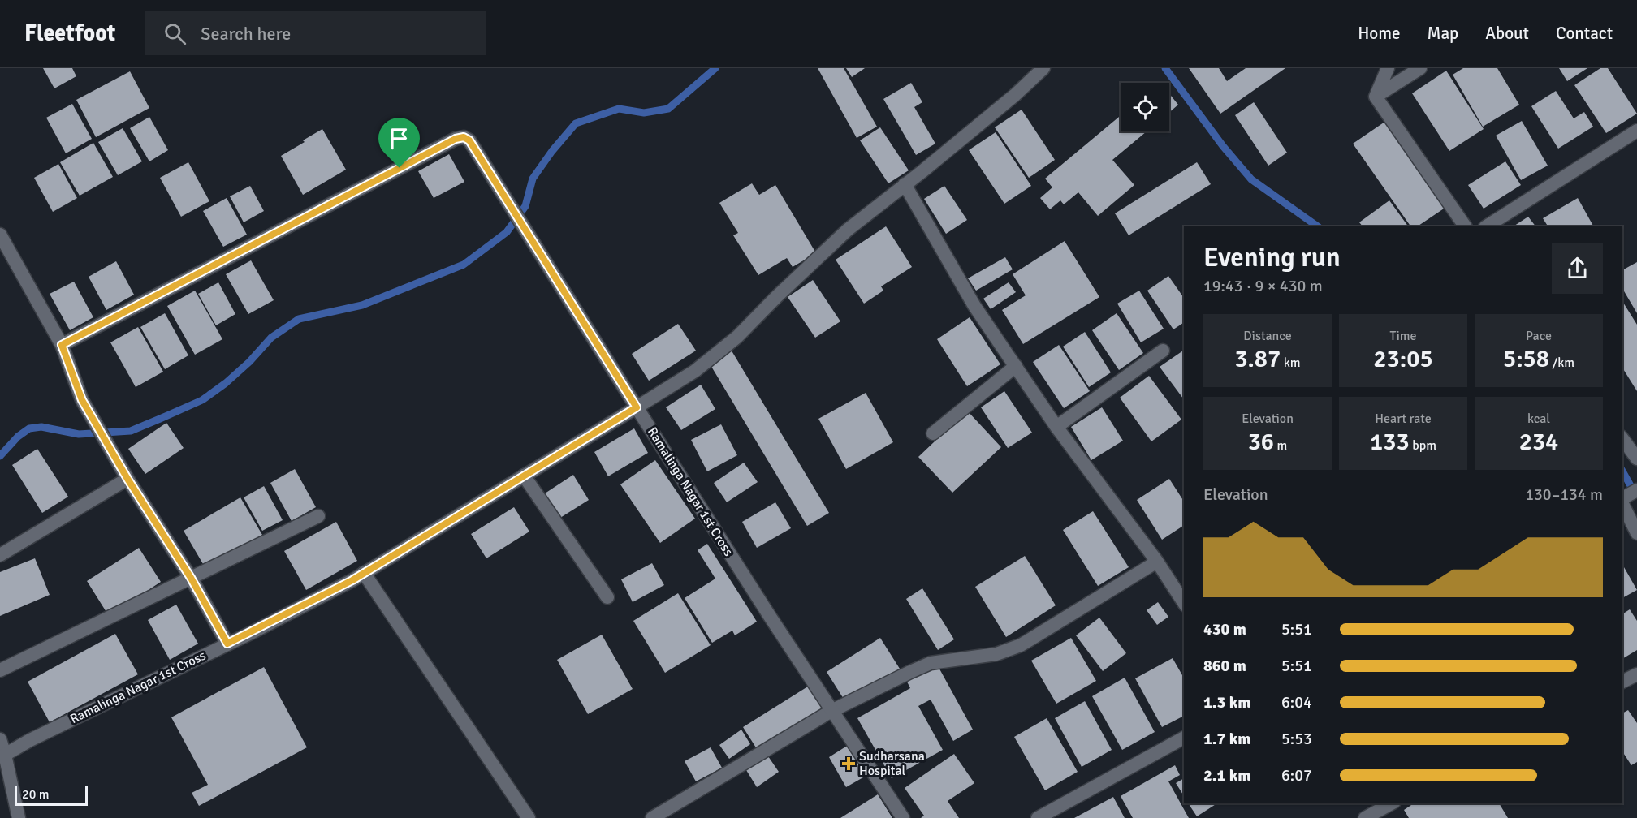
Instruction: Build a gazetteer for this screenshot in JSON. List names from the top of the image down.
{
  "streets": {
    "street": ["Ramalinga Nagar 1st Cross"]
  },
  "places": {
    "health": ["Sudharsana Hospital"]
  },
  "scale_bar": "20 m",
  "page": {
    "header": "Fleetfoot",
    "search": "Search here",
    "nav": [
      "Home",
      "Map",
      "About",
      "Contact"
    ],
    "heading": ["Evening run", "19:43 · 9 × 430 m"],
    "stats": [
      ["Distance", "3.87 km"],
      ["Time", "23:05"],
      ["Pace", "5:58 /km"],
      ["Elevation", "36 m"],
      ["Heart rate", "133 bpm"],
      ["kcal", "234"]
    ],
    "chart": ["Elevation", "130–134 m"],
    "list": [
      {
        "name": "430 m",
        "note": "5:51"
      },
      {
        "name": "860 m",
        "note": "5:51"
      },
      {
        "name": "1.3 km",
        "note": "6:04"
      },
      {
        "name": "1.7 km",
        "note": "5:53"
      },
      {
        "name": "2.1 km",
        "note": "6:07"
      }
    ],
    "scale": "20 m"
  }
}
